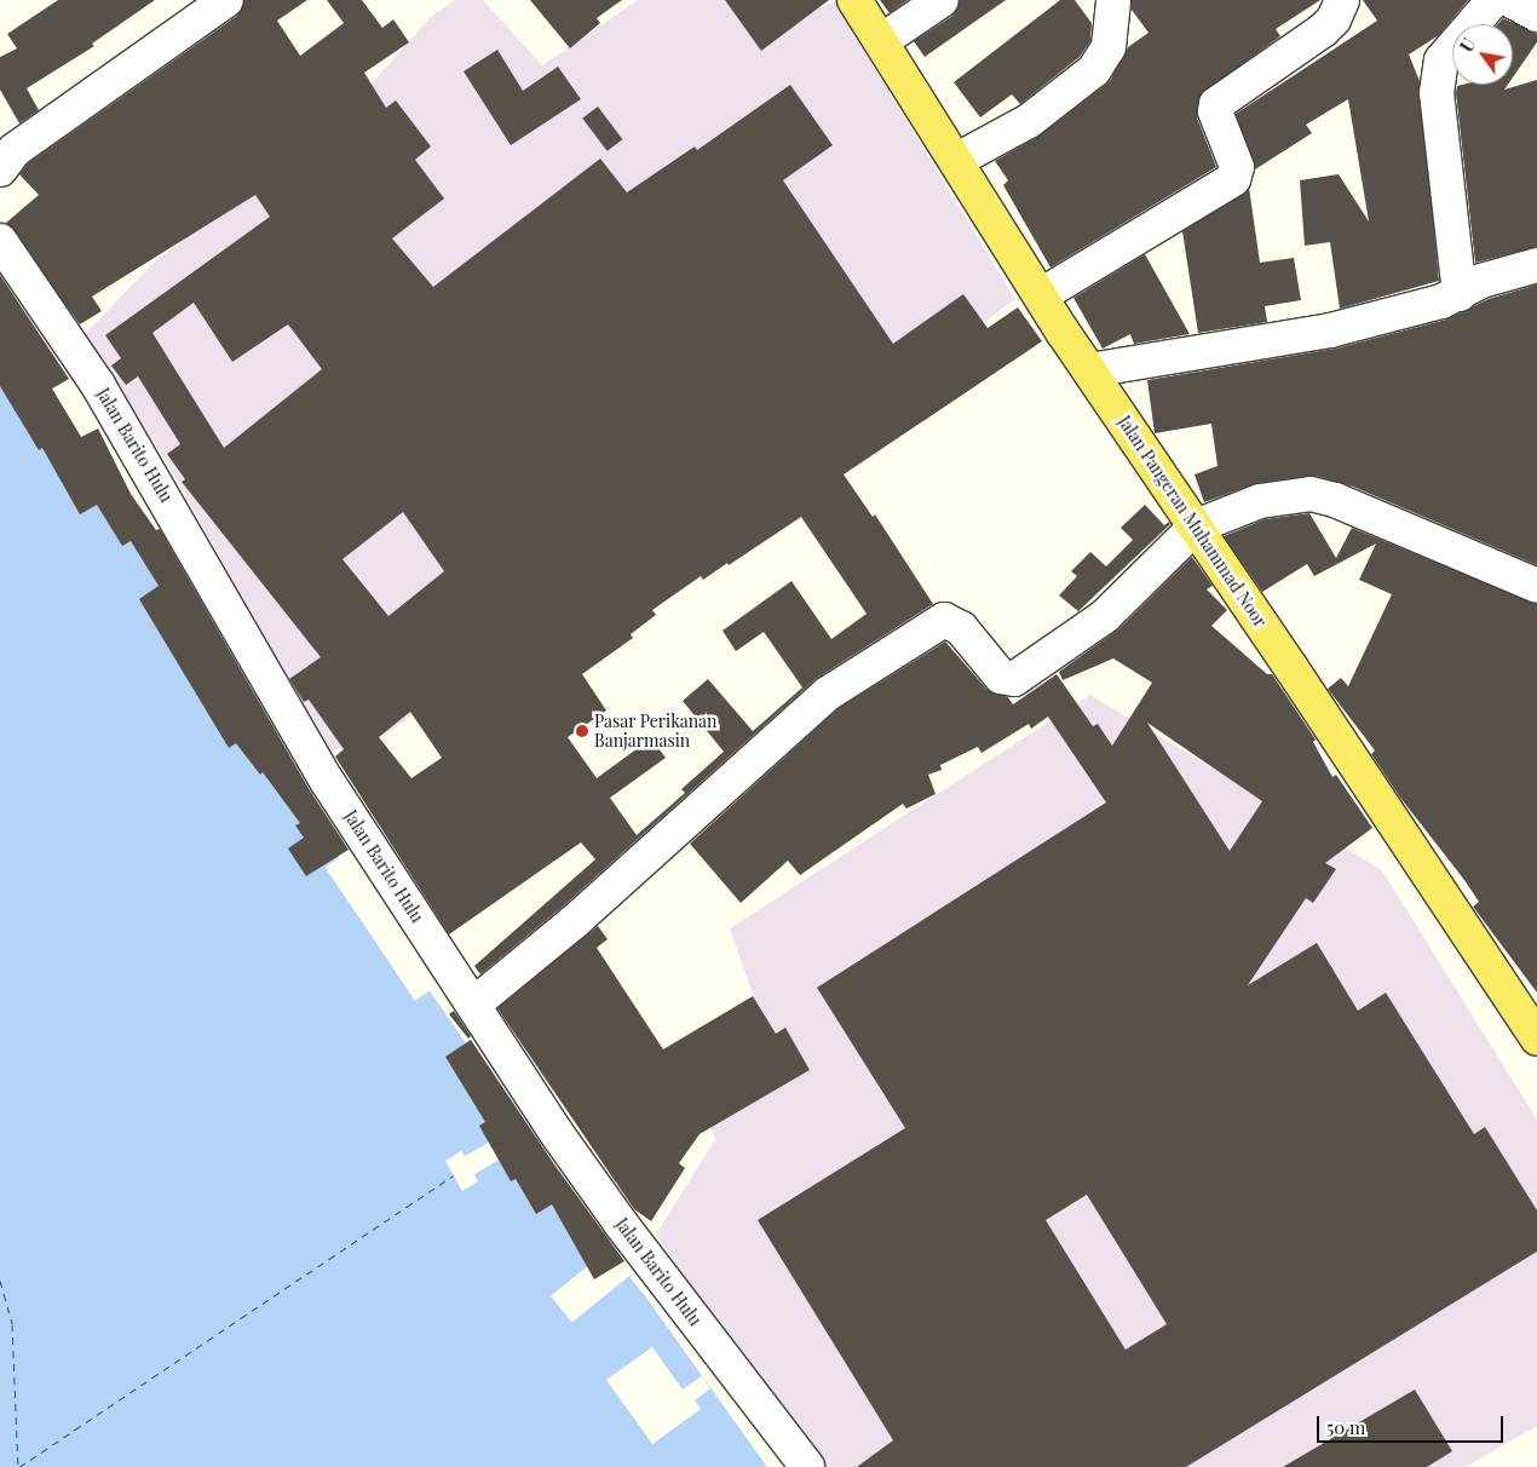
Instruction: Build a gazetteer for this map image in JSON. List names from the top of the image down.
{
  "streets": {
    "main road": ["Jalan Pangeran Muhammad Noor"],
    "street": ["Jalan Barito Hulu"]
  },
  "places": ["Pasar Perikanan Banjarmasin"],
  "scale_bar": "50 m",
  "north": "top left"
}
